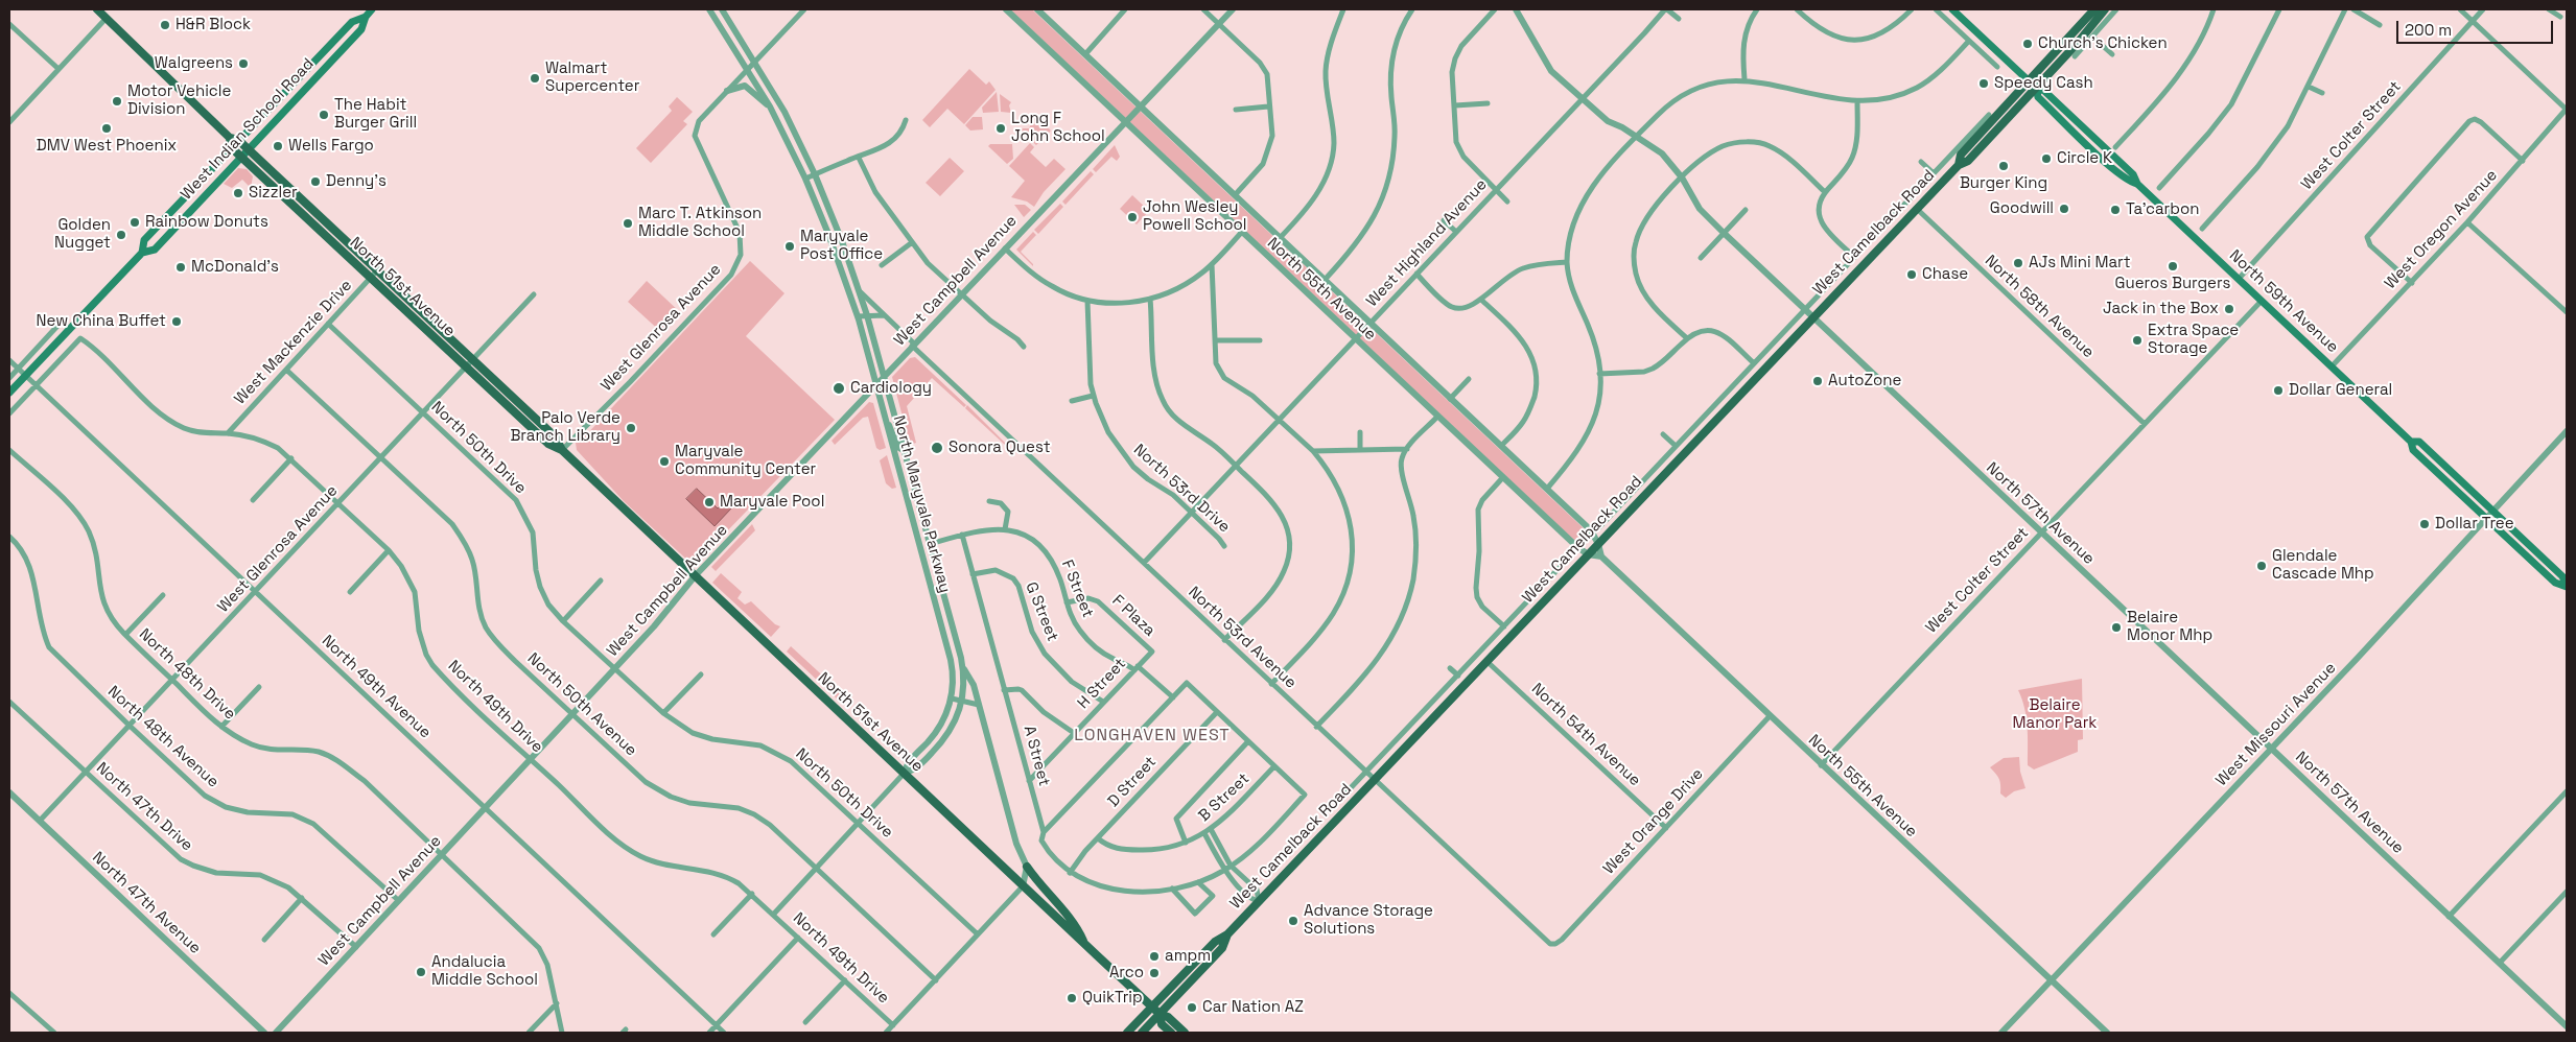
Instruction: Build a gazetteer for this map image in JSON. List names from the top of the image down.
{
  "streets": {
    "main road": [
      "West Indian School Road",
      "West Camelback Road",
      "North 51st Avenue",
      "North 59th Avenue"
    ],
    "street": [
      "West Colter Street",
      "West Oregon Avenue",
      "West Highland Avenue",
      "West Campbell Avenue",
      "North 55th Avenue",
      "North 58th Avenue",
      "West Glenrosa Avenue",
      "West Mackenzie Drive",
      "North 50th Drive",
      "North 53rd Drive",
      "North Maryvale Parkway",
      "North 57th Avenue",
      "F Street",
      "G Street",
      "F Plaza",
      "North 53rd Avenue",
      "North 48th Drive",
      "H Street",
      "North 49th Avenue",
      "North 50th Avenue",
      "North 49th Drive",
      "West Missouri Avenue",
      "North 54th Avenue",
      "North 48th Avenue",
      "A Street",
      "D Street",
      "B Street",
      "North 47th Drive",
      "West Orange Drive",
      "North 47th Avenue"
    ]
  },
  "crossings": [
    ["West Indian School Road", "North 51st Avenue"],
    ["West Indian School Road", "North 49th Avenue"],
    ["West Colter Street", "North 55th Avenue"],
    ["West Colter Street", "North 59th Avenue"],
    ["West Colter Street", "North 58th Avenue"],
    ["West Colter Street", "North 57th Avenue"],
    ["West Oregon Avenue", "North 59th Avenue"],
    ["West Camelback Road", "North 51st Avenue"],
    ["West Camelback Road", "North 55th Avenue"],
    ["West Camelback Road", "North 59th Avenue"],
    ["West Camelback Road", "North 58th Avenue"],
    ["West Camelback Road", "North 57th Avenue"],
    ["West Camelback Road", "North 53rd Avenue"],
    ["West Camelback Road", "North 54th Avenue"],
    ["West Highland Avenue", "North 55th Avenue"],
    ["West Highland Avenue", "North 53rd Drive"],
    ["West Highland Avenue", "North 57th Avenue"],
    ["West Highland Avenue", "North 53rd Avenue"],
    ["West Campbell Avenue", "North 51st Avenue"],
    ["West Campbell Avenue", "North 55th Avenue"],
    ["West Campbell Avenue", "North 50th Drive"],
    ["West Campbell Avenue", "North Maryvale Parkway"],
    ["West Campbell Avenue", "North 53rd Avenue"],
    ["West Campbell Avenue", "North 48th Drive"],
    ["West Campbell Avenue", "North 49th Avenue"],
    ["West Campbell Avenue", "North 50th Avenue"],
    ["West Campbell Avenue", "North 49th Drive"],
    ["West Campbell Avenue", "North 48th Avenue"],
    ["West Campbell Avenue", "North 47th Drive"],
    ["North 51st Avenue", "West Glenrosa Avenue"],
    ["North 51st Avenue", "West Mackenzie Drive"],
    ["North 51st Avenue", "North Maryvale Parkway"],
    ["North 55th Avenue", "West Missouri Avenue"],
    ["North 55th Avenue", "West Orange Drive"],
    ["North 59th Avenue", "West Missouri Avenue"],
    ["West Glenrosa Avenue", "North 50th Drive"],
    ["West Glenrosa Avenue", "North Maryvale Parkway"],
    ["West Glenrosa Avenue", "North 48th Drive"],
    ["West Glenrosa Avenue", "North 49th Avenue"],
    ["West Glenrosa Avenue", "North 50th Avenue"],
    ["West Glenrosa Avenue", "North 49th Drive"],
    ["West Glenrosa Avenue", "North 48th Avenue"],
    ["West Glenrosa Avenue", "North 47th Drive"],
    ["West Glenrosa Avenue", "North 47th Avenue"],
    ["West Mackenzie Drive", "North 50th Drive"],
    ["West Mackenzie Drive", "North 50th Avenue"],
    ["West Mackenzie Drive", "North 49th Drive"],
    ["North Maryvale Parkway", "F Street"],
    ["North Maryvale Parkway", "North 53rd Avenue"],
    ["North 57th Avenue", "West Missouri Avenue"],
    ["F Street", "F Plaza"],
    ["F Street", "H Street"],
    ["F Street", "A Street"],
    ["G Street", "H Street"],
    ["G Street", "A Street"],
    ["F Plaza", "H Street"],
    ["North 53rd Avenue", "West Orange Drive"],
    ["H Street", "A Street"],
    ["North 49th Avenue", "North 49th Drive"],
    ["North 54th Avenue", "West Orange Drive"],
    ["A Street", "D Street"],
    ["A Street", "B Street"],
    ["D Street", "B Street"]
  ],
  "districts": ["LONGHAVEN WEST"],
  "parks": ["Belaire Manor Park"],
  "places": [
    "H&R Block",
    "Church's Chicken",
    "Walgreens",
    "Walmart Supercenter",
    "Speedy Cash",
    "Motor Vehicle Division",
    "The Habit Burger Grill",
    "DMV West Phoenix",
    "Long F John School",
    "Wells Fargo",
    "Circle K",
    "Burger King",
    "Denny's",
    "Sizzler",
    "Goodwill",
    "Ta'carbon",
    "John Wesley Powell School",
    "Rainbow Donuts",
    "Marc T. Atkinson Middle School",
    "Golden Nugget",
    "Maryvale Post Office",
    "AJs Mini Mart",
    "Gueros Burgers",
    "McDonald's",
    "Chase",
    "Jack in the Box",
    "New China Buffet",
    "Extra Space Storage",
    "AutoZone",
    "Cardiology",
    "Dollar General",
    "Palo Verde Branch Library",
    "Sonora Quest",
    "Maryvale Community Center",
    "Maryvale Pool",
    "Dollar Tree",
    "Glendale Cascade Mhp",
    "Belaire Monor Mhp",
    "Advance Storage Solutions",
    "ampm",
    "Andalucia Middle School",
    "Arco",
    "QuikTrip",
    "Car Nation AZ"
  ],
  "scale_bar": "200 m"
}
